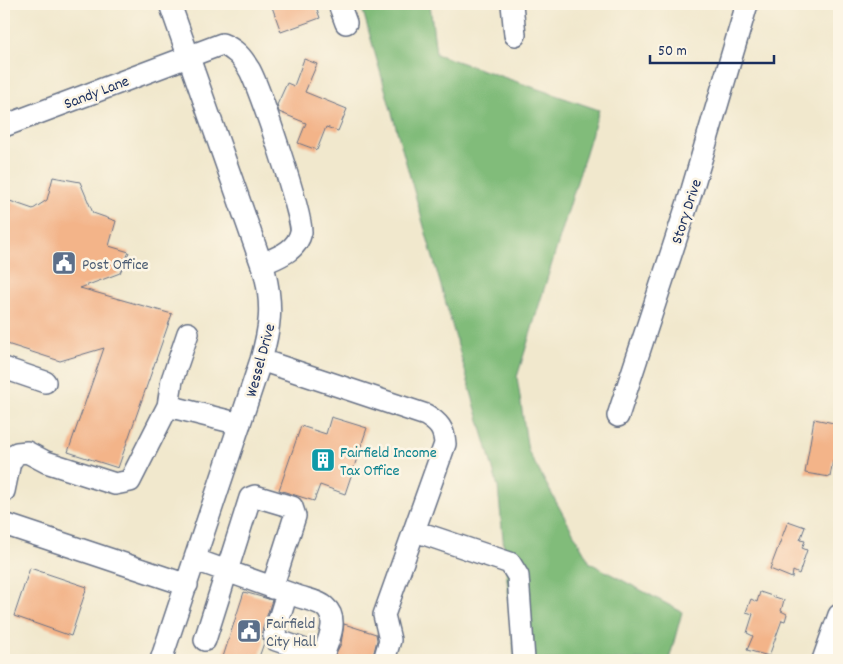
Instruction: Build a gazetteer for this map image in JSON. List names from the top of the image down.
{
  "streets": {
    "street": ["Sandy Lane", "Story Drive", "Wessel Drive"]
  },
  "crossings": [
    ["Sandy Lane", "Wessel Drive"]
  ],
  "places": {
    "public building": ["Post Office", "Fairfield City Hall"],
    "building": ["Fairfield Income Tax Office"]
  },
  "scale_bar": "50 m"
}
